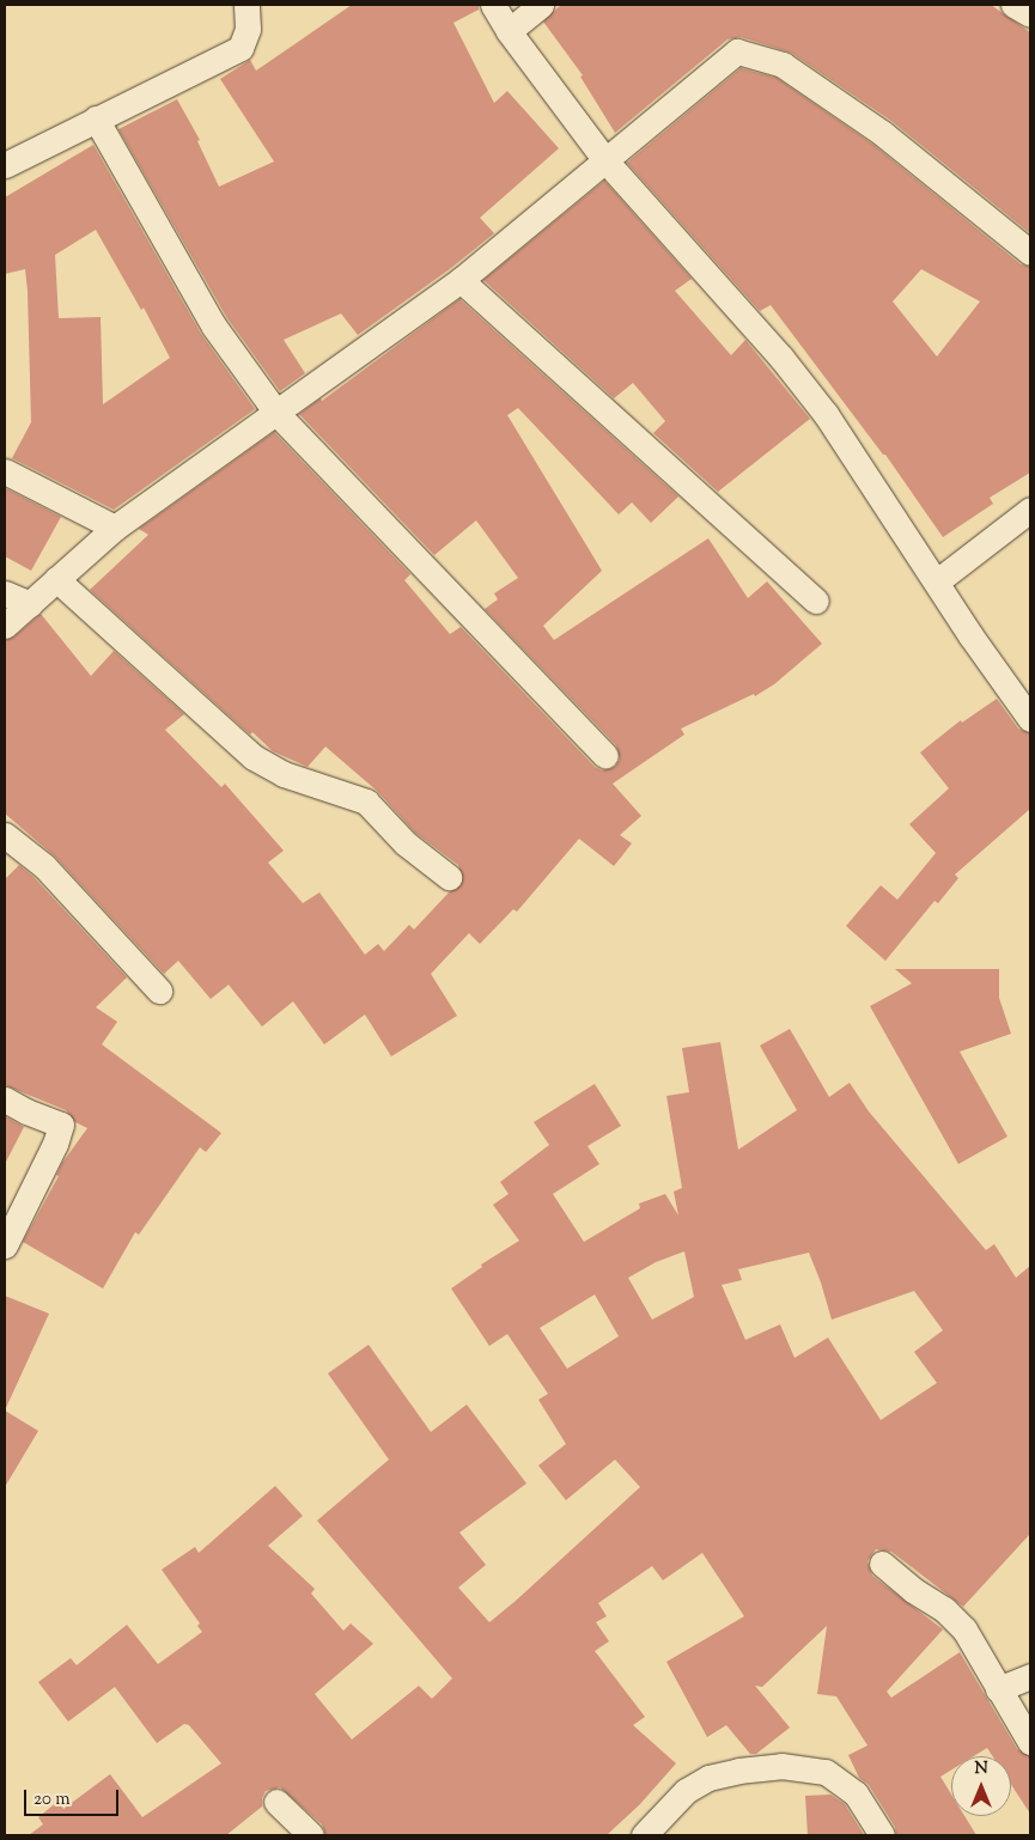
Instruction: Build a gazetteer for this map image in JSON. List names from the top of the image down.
{
  "scale_bar": "20 m",
  "north": "top"
}
